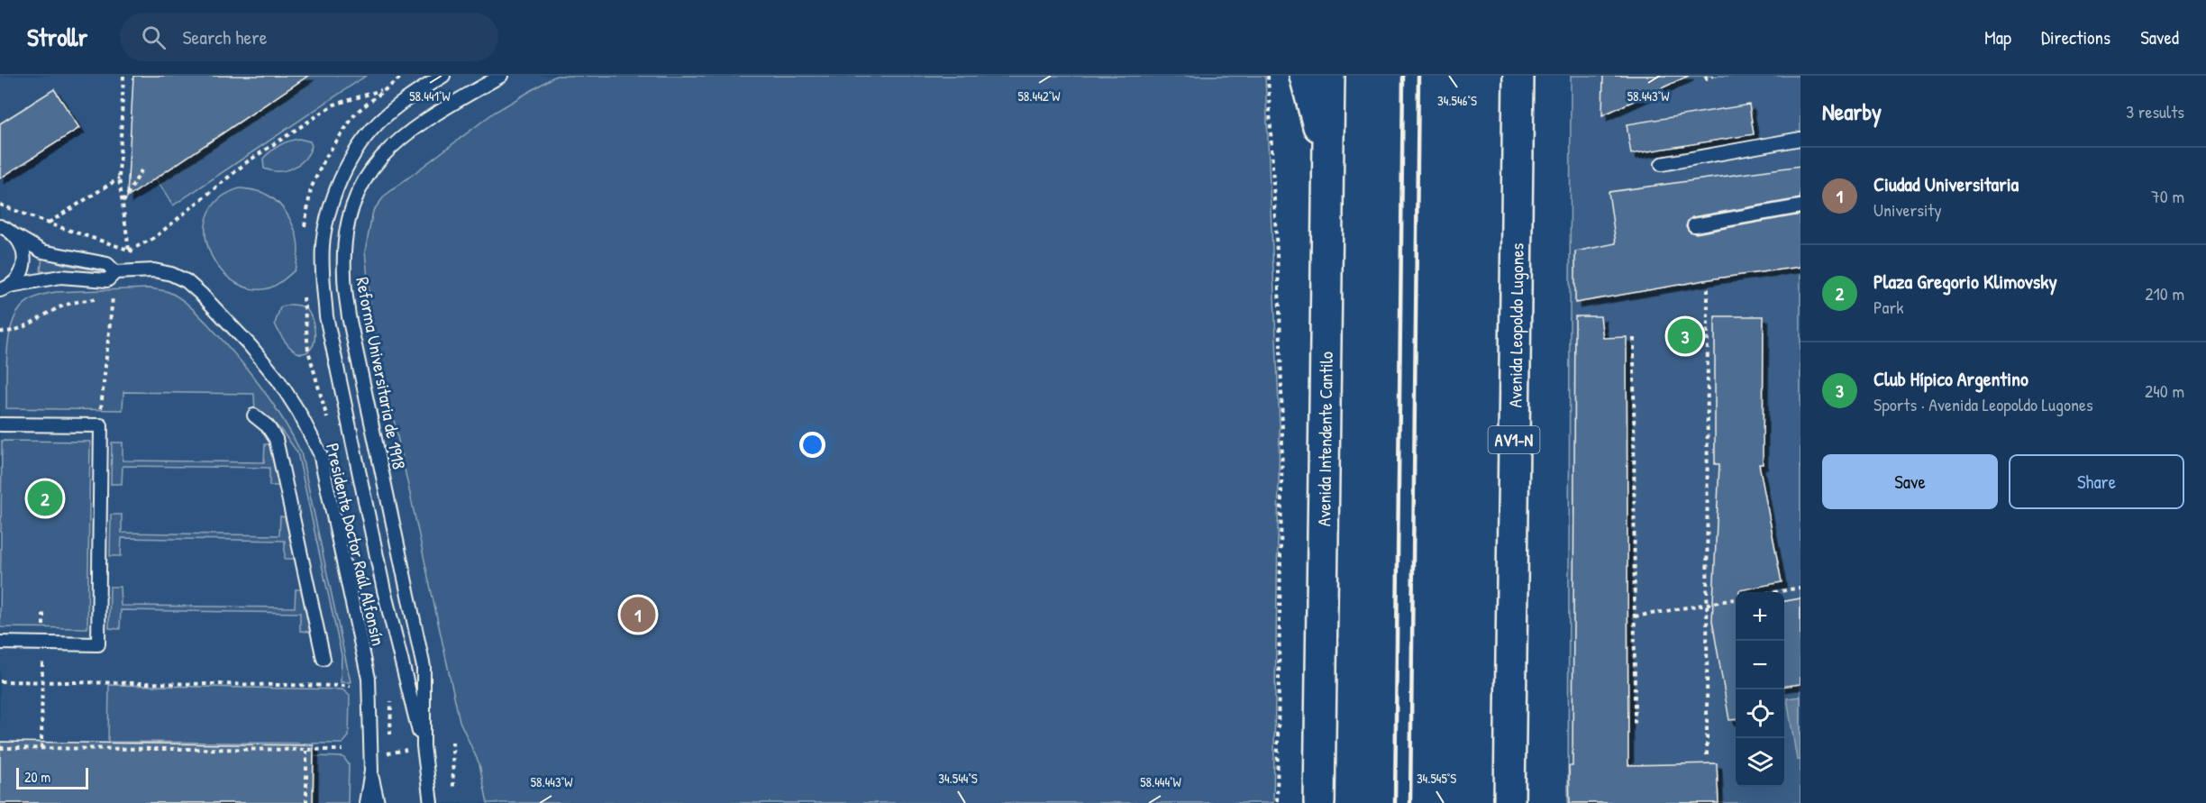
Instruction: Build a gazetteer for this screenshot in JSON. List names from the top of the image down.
{
  "streets": {
    "highway": ["Avenida Leopoldo Lugones", "Avenida Intendente Cantilo", "AV1-N"],
    "lane": ["Reforma Universitaria de 1918", "Presidente Doctor Raúl Alfonsín"]
  },
  "scale_bar": "20 m",
  "page": {
    "header": "Strollr",
    "search": "Search here",
    "nav": ["Map", "Directions", "Saved"],
    "heading": ["Nearby", "3 results"],
    "list": [
      {
        "mark": "1",
        "name": "Ciudad Universitaria",
        "note": "University",
        "value": "70 m"
      },
      {
        "mark": "2",
        "name": "Plaza Gregorio Klimovsky",
        "note": "Park",
        "value": "210 m"
      },
      {
        "mark": "3",
        "name": "Club Hípico Argentino",
        "note": "Sports · Avenida Leopoldo Lugones",
        "value": "240 m"
      }
    ],
    "pins": ["3", "2", "1"],
    "buttons": ["Save", "Share"],
    "map_buttons": ["+", "−"],
    "scale": "20 m"
  },
  "coordinates": [
    "58.441°W",
    "58.442°W",
    "58.443°W",
    "34.546°S",
    "34.544°S",
    "34.545°S",
    "58.444°W"
  ]
}
